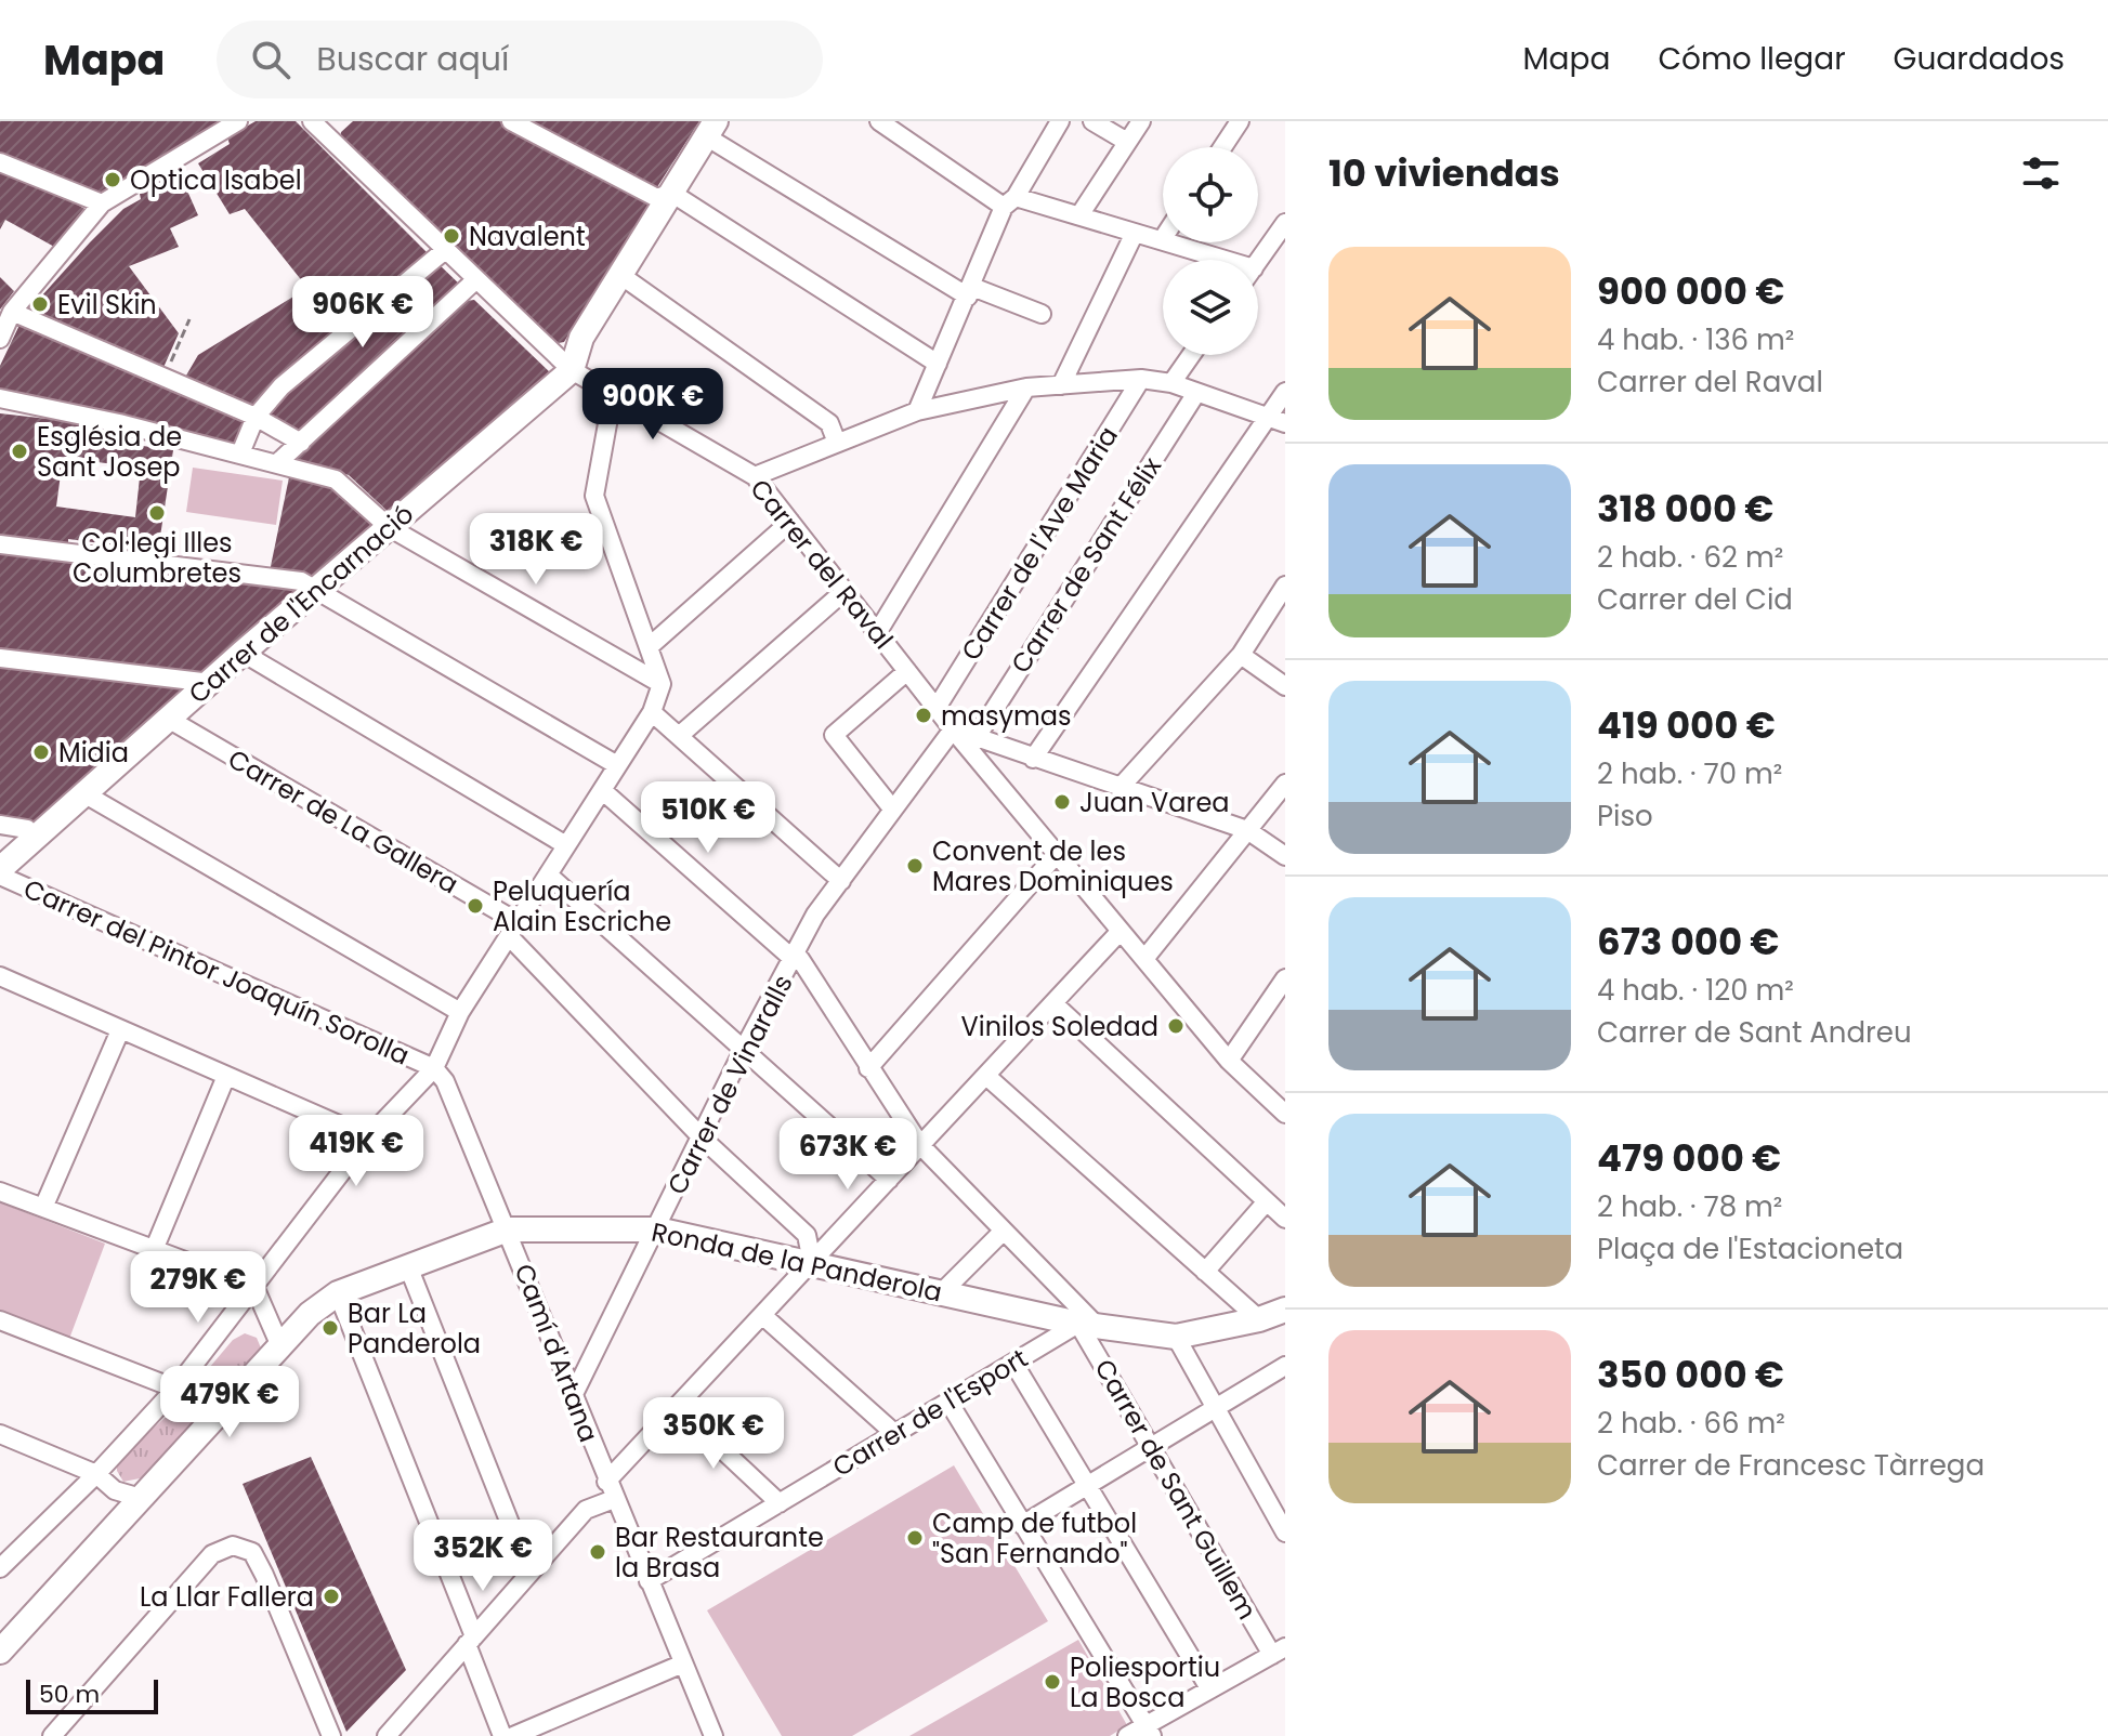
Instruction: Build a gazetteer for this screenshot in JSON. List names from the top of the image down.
{
  "streets": {
    "street": [
      "Carrer de l'Ave Maria",
      "Carrer del Raval",
      "Carrer de Sant Félix",
      "Carrer de l'Encarnació",
      "Carrer de La Gallera",
      "Carrer del Pintor Joaquín Sorolla",
      "Carrer de Vinaralls",
      "Ronda de la Panderola",
      "Camí d'Artana",
      "Carrer de l'Esport",
      "Carrer de Sant Guillem"
    ]
  },
  "crossings": [
    ["Carrer de l'Ave Maria", "Carrer del Raval"],
    ["Carrer del Raval", "Carrer de l'Encarnació"],
    ["Carrer del Raval", "Carrer de Vinaralls"],
    ["Carrer de l'Encarnació", "Carrer de La Gallera"],
    ["Carrer de La Gallera", "Carrer de Vinaralls"],
    ["Carrer de La Gallera", "Ronda de la Panderola"],
    ["Carrer del Pintor Joaquín Sorolla", "Camí d'Artana"],
    ["Carrer de Vinaralls", "Ronda de la Panderola"],
    ["Carrer de Vinaralls", "Camí d'Artana"],
    ["Carrer de Vinaralls", "Carrer de Sant Guillem"],
    ["Ronda de la Panderola", "Camí d'Artana"],
    ["Ronda de la Panderola", "Carrer de l'Esport"],
    ["Ronda de la Panderola", "Carrer de Sant Guillem"],
    ["Camí d'Artana", "Carrer de l'Esport"],
    ["Carrer de l'Esport", "Carrer de Sant Guillem"]
  ],
  "places": [
    "Optica Isabel",
    "Navalent",
    "Evil Skin",
    "Església de Sant Josep",
    "Col·legi Illes Columbretes",
    "masymas",
    "Midia",
    "Juan Varea",
    "Convent de les Mares Dominiques",
    "Peluquería Alain Escriche",
    "Vinilos Soledad",
    "Bar La Panderola",
    "Camp de futbol \"San Fernando\"",
    "Bar Restaurante la Brasa",
    "La Llar Fallera",
    "Poliesportiu La Bosca"
  ],
  "scale_bar": "50 m",
  "page": {
    "header": "Mapa",
    "search": "Buscar aquí",
    "nav": ["Mapa", "Cómo llegar", "Guardados"],
    "heading": "10 viviendas",
    "list": [
      {
        "name": "900 000 €",
        "note": "4 hab. · 136 m² · Carrer del Raval"
      },
      {
        "name": "318 000 €",
        "note": "2 hab. · 62 m² · Carrer del Cid"
      },
      {
        "name": "419 000 €",
        "note": "2 hab. · 70 m² · Piso"
      },
      {
        "name": "673 000 €",
        "note": "4 hab. · 120 m² · Carrer de Sant Andreu"
      },
      {
        "name": "479 000 €",
        "note": "2 hab. · 78 m² · Plaça de l'Estacioneta"
      },
      {
        "name": "350 000 €",
        "note": "2 hab. · 66 m² · Carrer de Francesc Tàrrega"
      }
    ],
    "price": [
      "906K €",
      "900K €",
      "318K €",
      "510K €",
      "419K €",
      "673K €",
      "279K €",
      "479K €",
      "350K €",
      "352K €"
    ],
    "scale": "50 m"
  }
}
